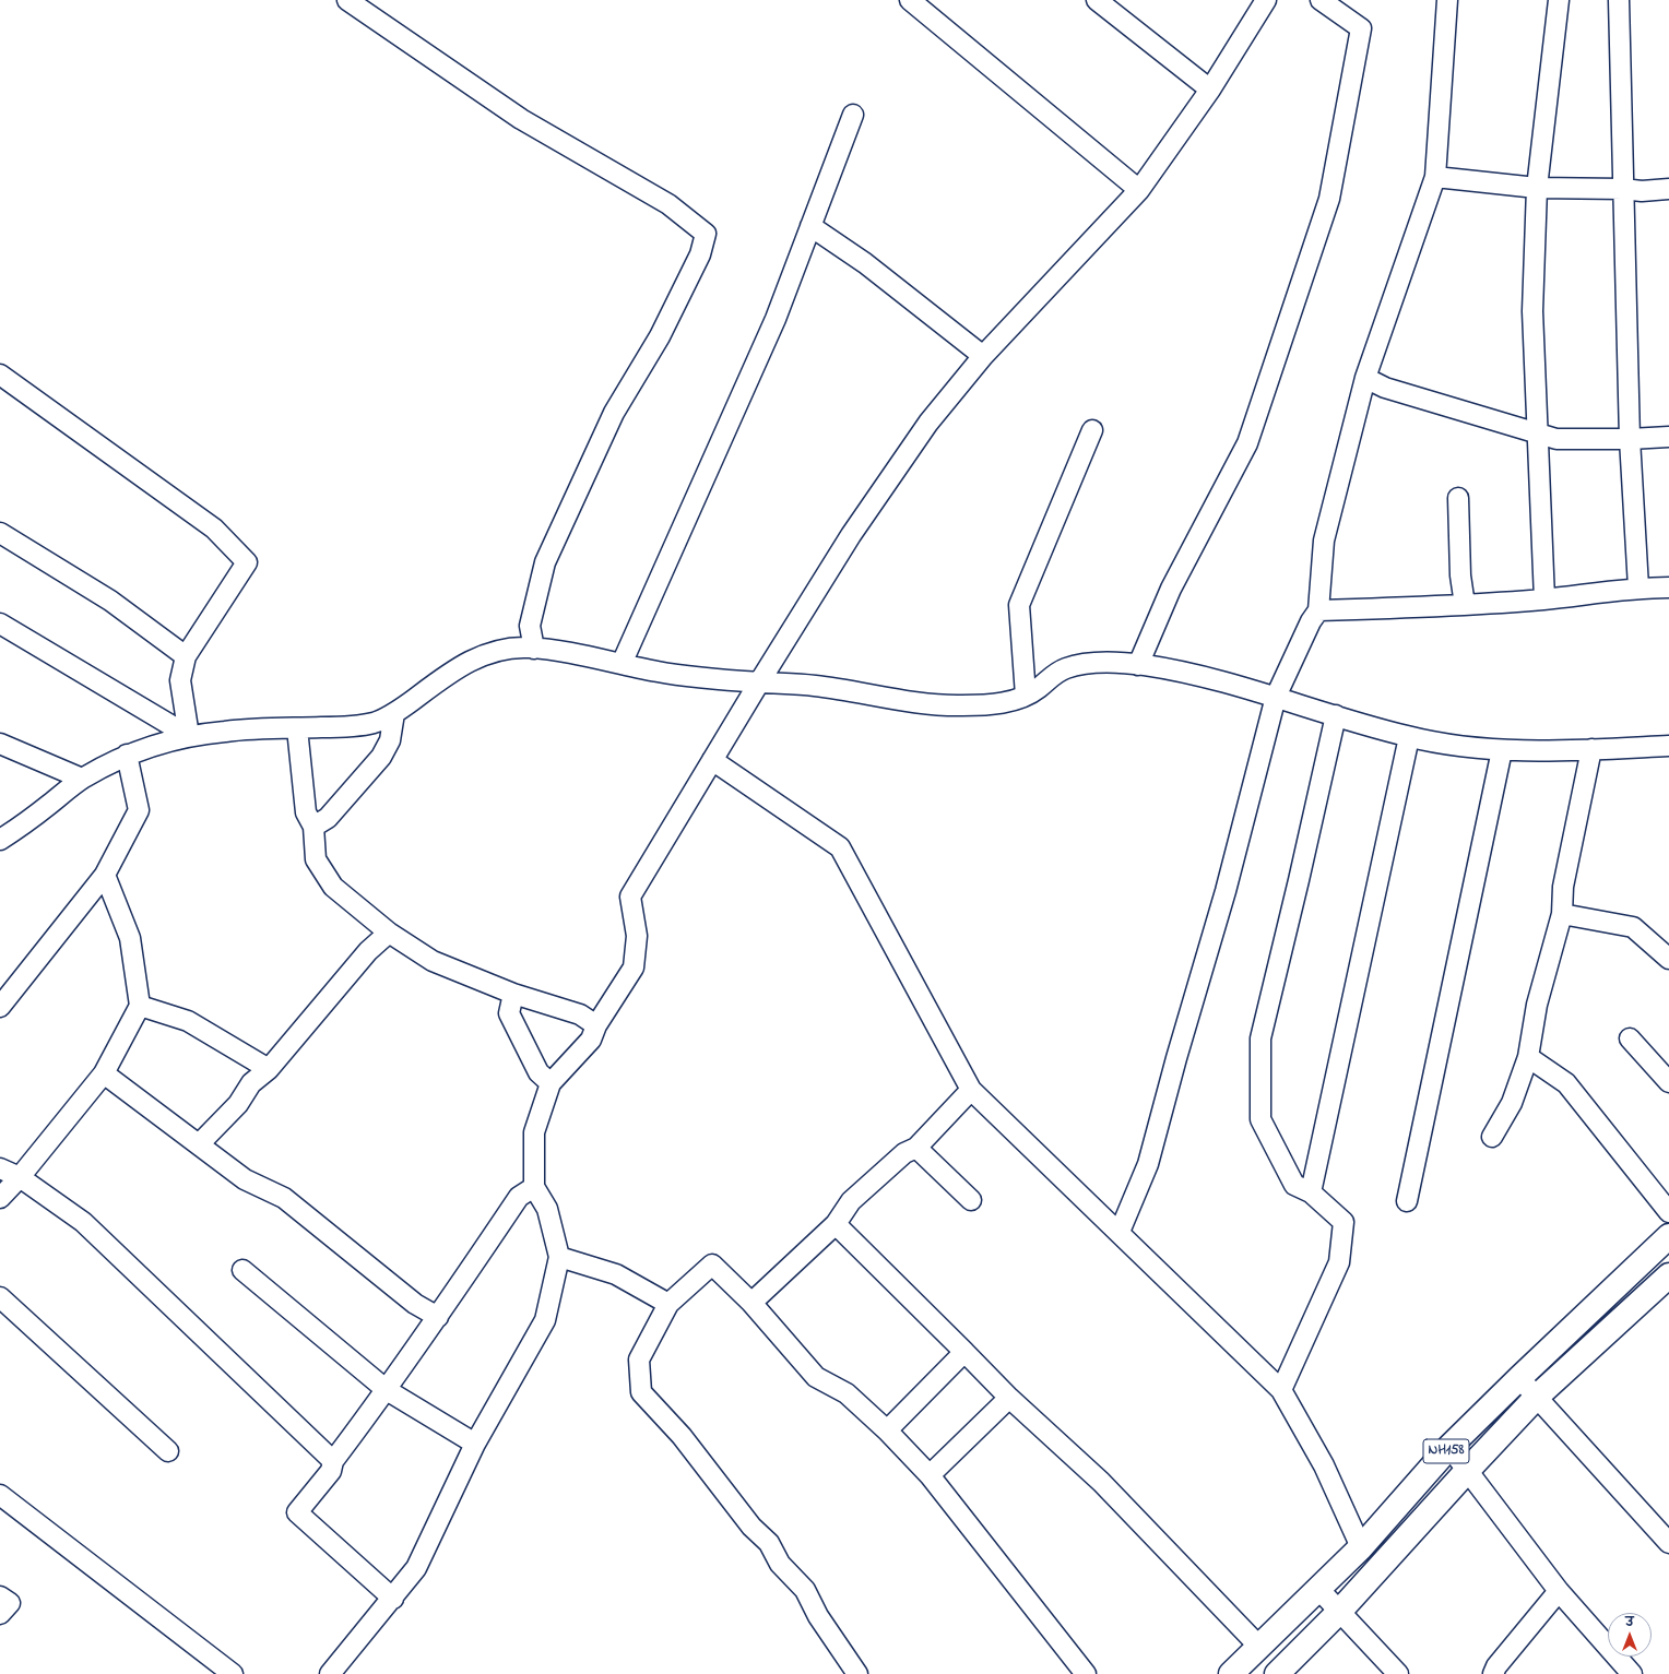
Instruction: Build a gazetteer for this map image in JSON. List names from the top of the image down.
{
  "streets": {
    "highway": ["NH158"]
  },
  "north": "top"
}
